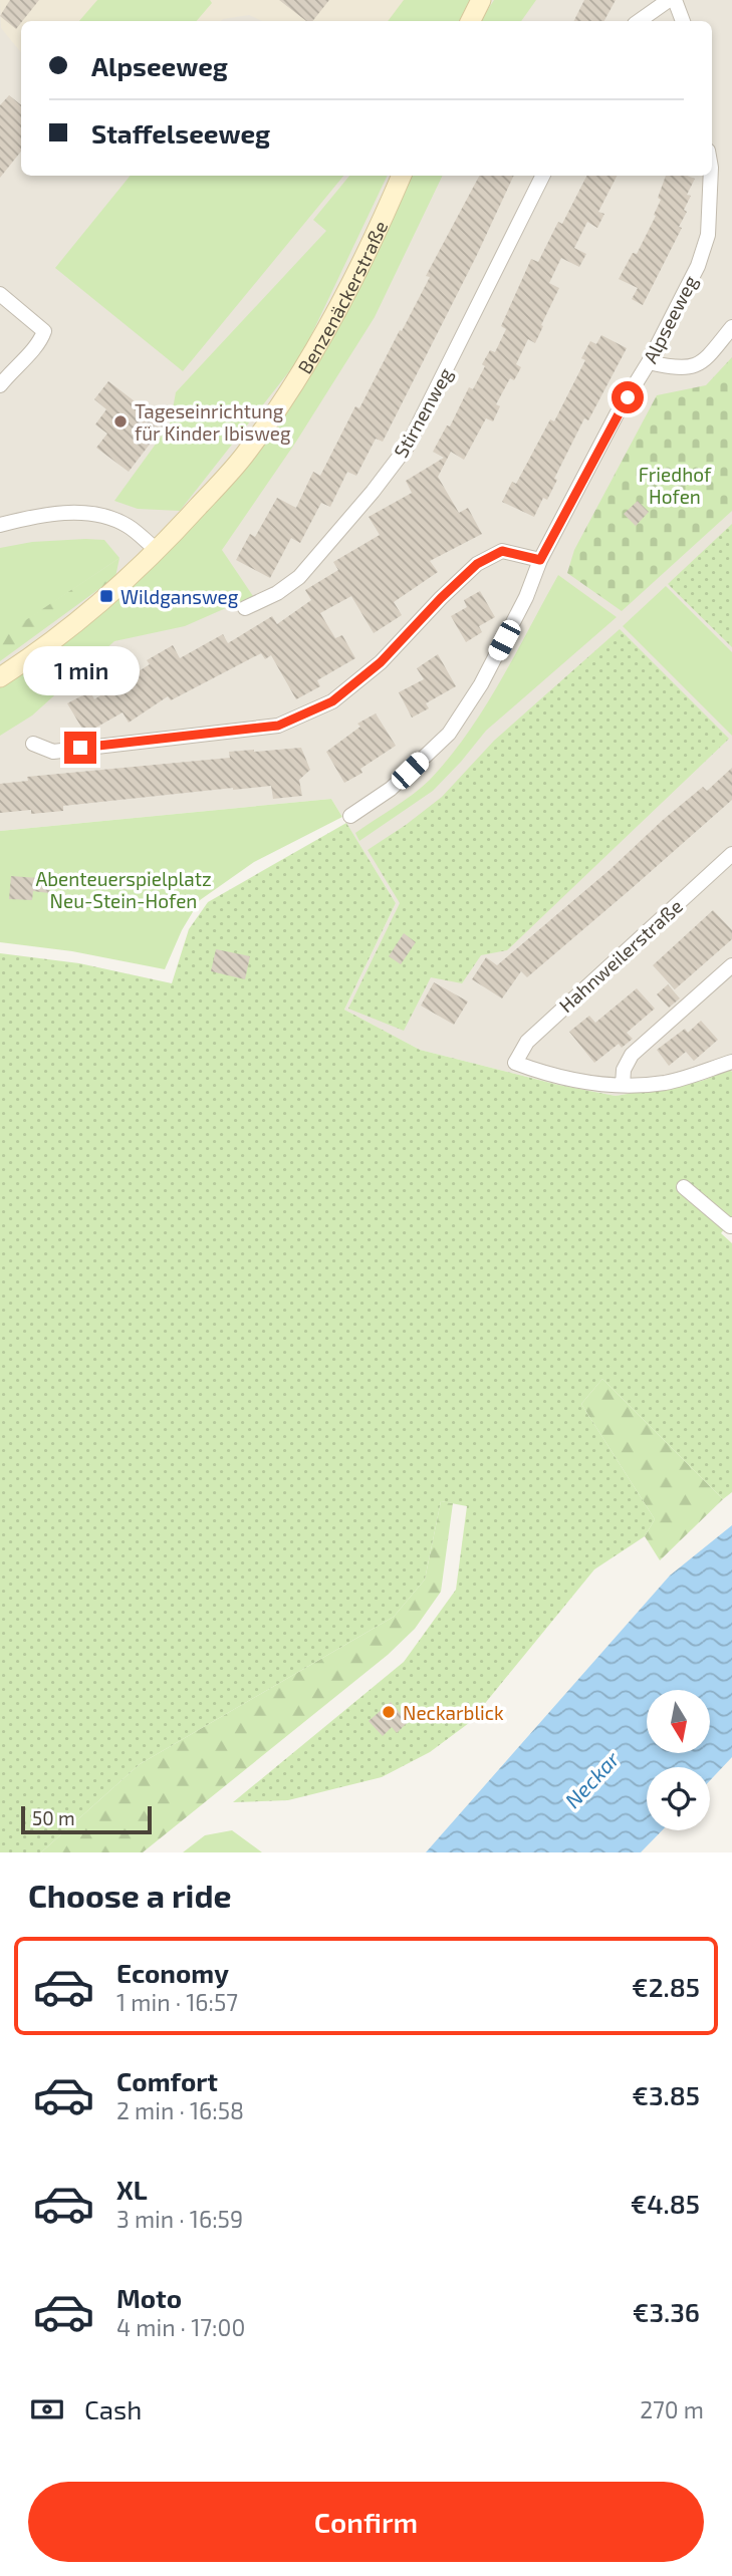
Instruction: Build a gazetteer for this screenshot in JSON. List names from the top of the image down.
{
  "streets": {
    "street": [
      "Benzenäckerstraße",
      "Alpseeweg",
      "Stirnenweg",
      "Hahnweilerstraße"
    ]
  },
  "water": ["Neckar"],
  "parks": ["Friedhof Hofen", "Abenteuerspielplatz Neu-Stein-Hofen"],
  "places": {
    "other": ["Tageseinrichtung für Kinder Ibisweg", "Neckarblick"],
    "transit": ["Wildgansweg"]
  },
  "scale_bar": "50 m",
  "north": "bottom",
  "page": {
    "banner": ["Alpseeweg", "Staffelseeweg"],
    "bubble": "1 min",
    "scale": "50 m",
    "heading": "Choose a ride",
    "list": [
      {
        "name": "Economy",
        "note": "1 min · 16:57",
        "value": "€2.85"
      },
      {
        "name": "Comfort",
        "note": "2 min · 16:58",
        "value": "€3.85"
      },
      {
        "name": "XL",
        "note": "3 min · 16:59",
        "value": "€4.85"
      },
      {
        "name": "Moto",
        "note": "4 min · 17:00",
        "value": "€3.36"
      }
    ],
    "pay": ["Cash", "270 m"],
    "buttons": "Confirm"
  }
}
